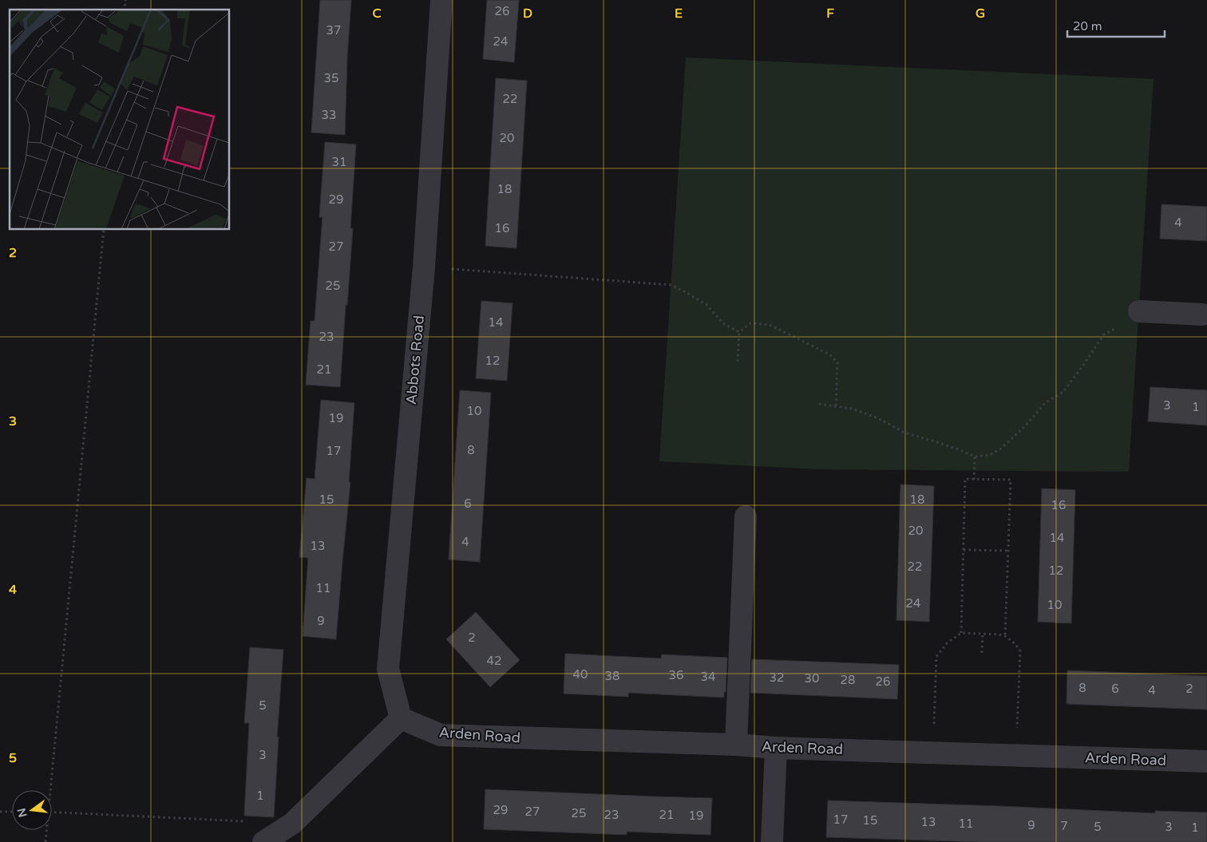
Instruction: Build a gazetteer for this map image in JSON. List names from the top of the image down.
{
  "streets": {
    "street": ["Abbots Road", "Arden Road"]
  },
  "crossings": [
    ["Abbots Road", "Arden Road"]
  ],
  "house_numbers": [
    "26",
    "37",
    "24",
    "35",
    "22",
    "33",
    "20",
    "31",
    "18",
    "29",
    "4",
    "16",
    "27",
    "25",
    "14",
    "23",
    "12",
    "21",
    "3",
    "1",
    "10",
    "19",
    "8",
    "17",
    "15",
    "18",
    "6",
    "16",
    "20",
    "14",
    "4",
    "13",
    "22",
    "12",
    "11",
    "24",
    "10",
    "9",
    "2",
    "42",
    "40",
    "36",
    "38",
    "34",
    "32",
    "30",
    "28",
    "26",
    "8",
    "6",
    "2",
    "4",
    "5",
    "3",
    "1",
    "29",
    "27",
    "25",
    "23",
    "21",
    "19",
    "17",
    "15",
    "13",
    "11",
    "9",
    "7",
    "5",
    "3",
    "1"
  ],
  "scale_bar": "20 m",
  "north": "left",
  "grid": {
    "columns": [
      "C",
      "D",
      "E",
      "F",
      "G"
    ],
    "rows": [
      "2",
      "3",
      "4",
      "5"
    ]
  }
}
